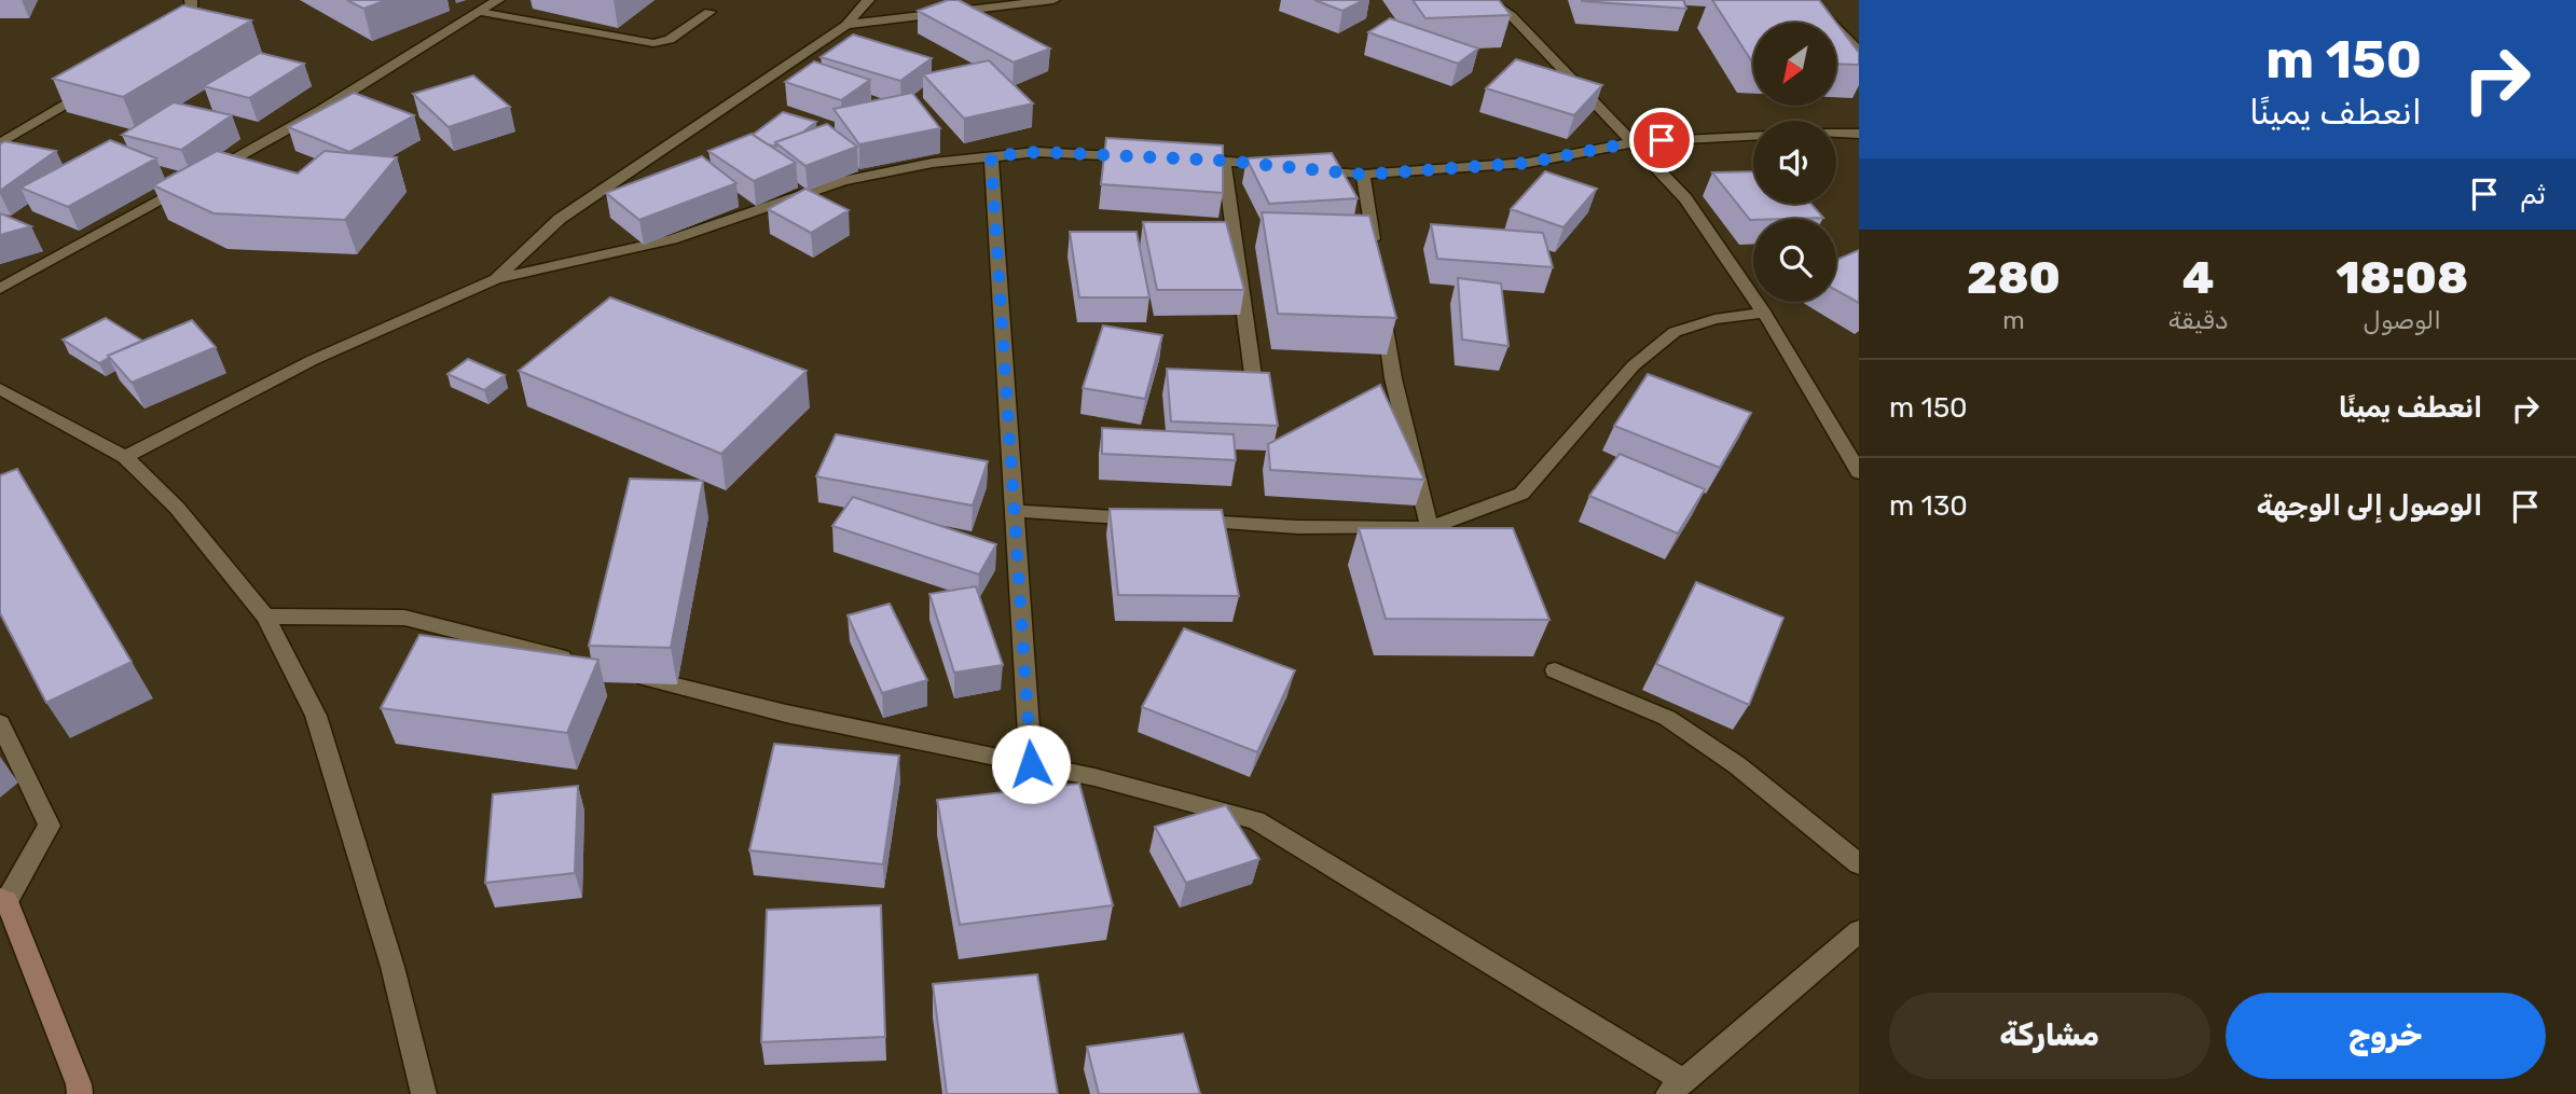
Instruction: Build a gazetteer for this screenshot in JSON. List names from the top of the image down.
{
  "north": "bottom left",
  "page": {
    "turn": ["150 m", "انعطف يمينًا"],
    "then": "ثم",
    "eta": [
      "18:08",
      "الوصول",
      "4",
      "دقيقة",
      "280",
      "m"
    ],
    "list": [
      {
        "name": "انعطف يمينًا",
        "value": "150 m"
      },
      {
        "name": "الوصول إلى الوجهة",
        "value": "130 m"
      }
    ],
    "buttons": ["خروج", "مشاركة"]
  }
}
